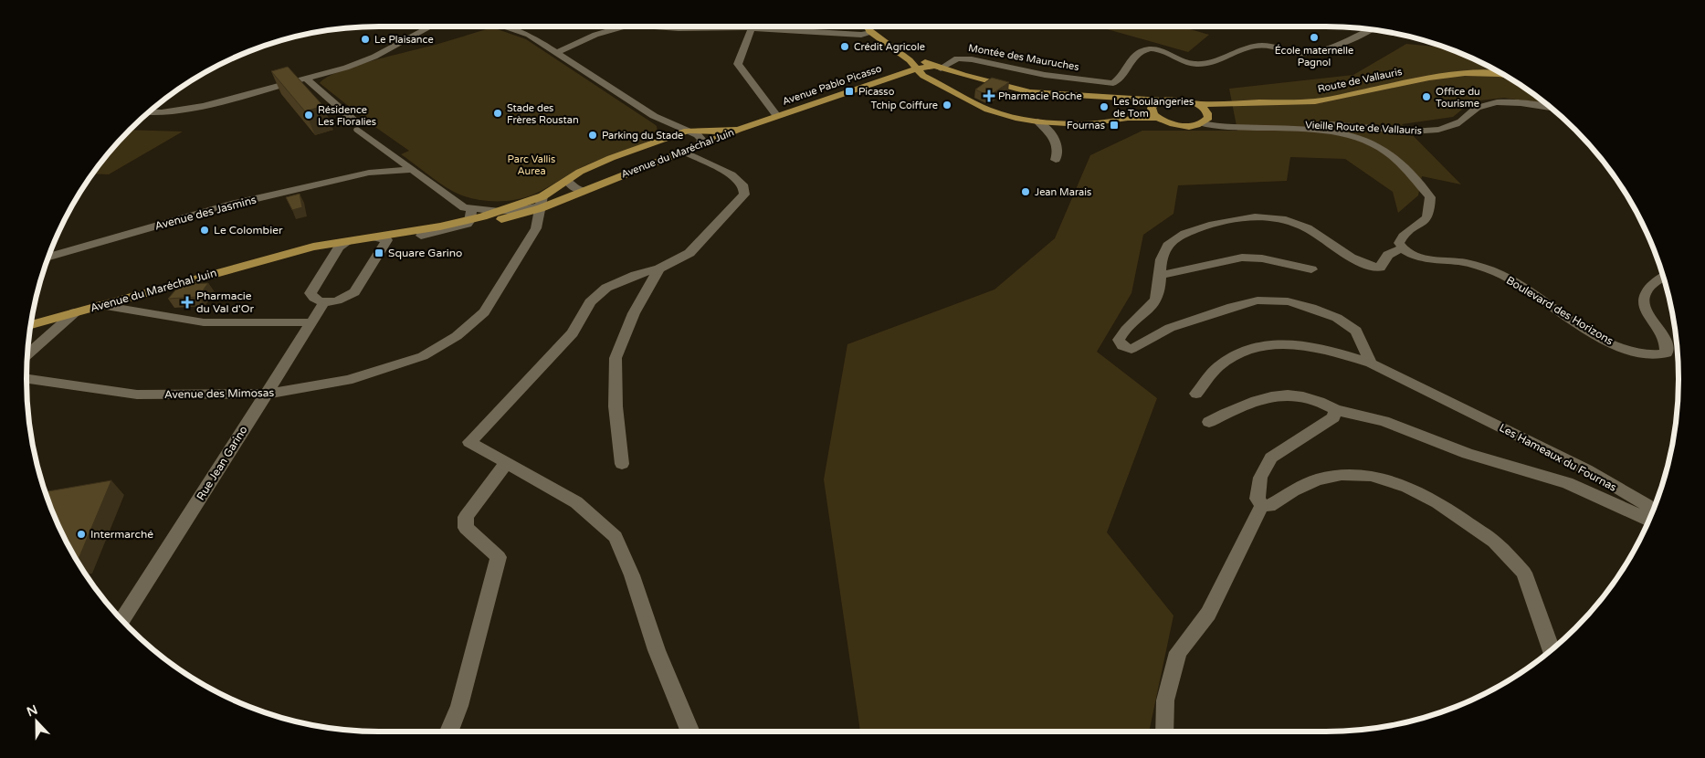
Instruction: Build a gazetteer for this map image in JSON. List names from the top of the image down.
{
  "streets": {
    "main road": ["Route de Vallauris", "Avenue Pablo Picasso", "Avenue du Maréchal Juin"],
    "street": [
      "Montée des Mauruches",
      "Vieille Route de Vallauris",
      "Avenue des Jasmins",
      "Boulevard des Horizons",
      "Avenue des Mimosas",
      "Les Hameaux du Fournas",
      "Rue Jean Garino"
    ]
  },
  "crossings": [
    ["Montée des Mauruches", "Avenue Pablo Picasso"],
    ["Route de Vallauris", "Avenue Pablo Picasso"],
    ["Route de Vallauris", "Vieille Route de Vallauris"],
    ["Avenue Pablo Picasso", "Avenue du Maréchal Juin"],
    ["Avenue du Maréchal Juin", "Avenue des Mimosas"],
    ["Avenue des Mimosas", "Rue Jean Garino"]
  ],
  "parks": ["Parc Vallis Aurea"],
  "places": {
    "other": [
      "École maternelle Pagnol",
      "Le Plaisance",
      "Crédit Agricole",
      "Office du Tourisme",
      "Tchip Coiffure",
      "Les boulangeries de Tom",
      "Stade des Frères Roustan",
      "Résidence Les Floralies",
      "Parking du Stade",
      "Jean Marais",
      "Le Colombier",
      "Intermarché"
    ],
    "transit": ["Picasso", "Fournas", "Square Garino"],
    "health": ["Pharmacie Roche", "Pharmacie du Val d'Or"]
  },
  "north": "top"
}
